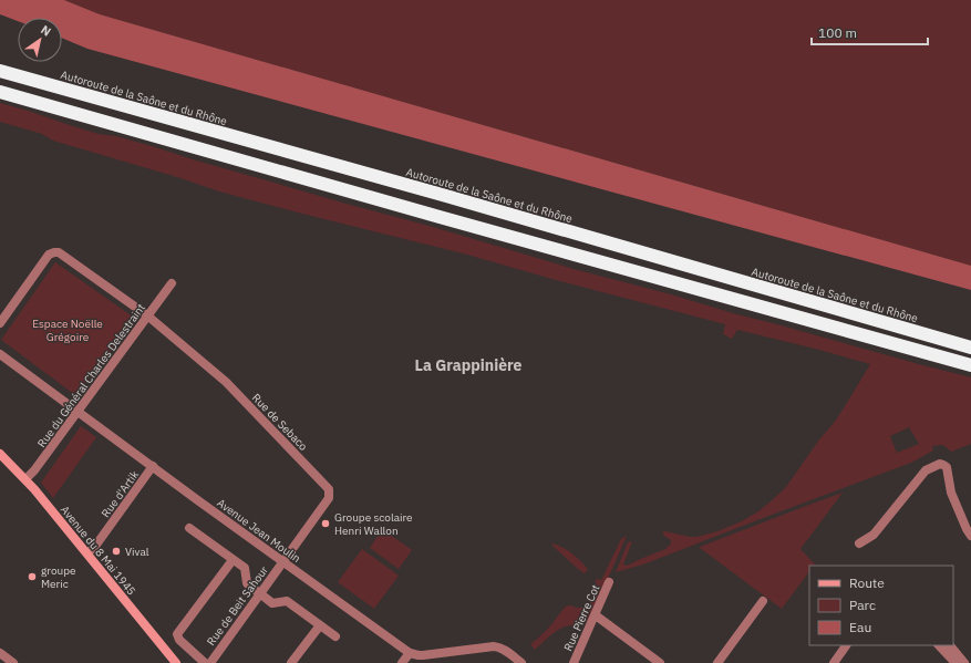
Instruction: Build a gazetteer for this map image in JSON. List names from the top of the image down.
{
  "streets": {
    "highway": ["Autoroute de la Saône et du Rhône"],
    "street": [
      "Rue du Général Charles Delestraint",
      "Rue de Sebaco",
      "Rue d'Artik",
      "Avenue Jean Moulin",
      "Avenue du 8 Mai 1945",
      "Rue de Beit Sahour",
      "Rue Pierre Cot"
    ]
  },
  "crossings": [
    ["Rue du Général Charles Delestraint", "Rue de Sebaco"],
    ["Rue du Général Charles Delestraint", "Avenue Jean Moulin"],
    ["Rue du Général Charles Delestraint", "Avenue du 8 Mai 1945"],
    ["Rue de Sebaco", "Avenue Jean Moulin"],
    ["Rue de Sebaco", "Rue de Beit Sahour"],
    ["Rue d'Artik", "Avenue Jean Moulin"],
    ["Rue d'Artik", "Avenue du 8 Mai 1945"],
    ["Avenue Jean Moulin", "Rue de Beit Sahour"]
  ],
  "districts": ["La Grappinière"],
  "parks": ["Espace Noëlle Grégoire"],
  "places": ["Groupe scolaire Henri Wallon", "Vival", "groupe Meric"],
  "legend": ["Route", "Parc", "Eau"],
  "scale_bar": "100 m",
  "north": "top right"
}
